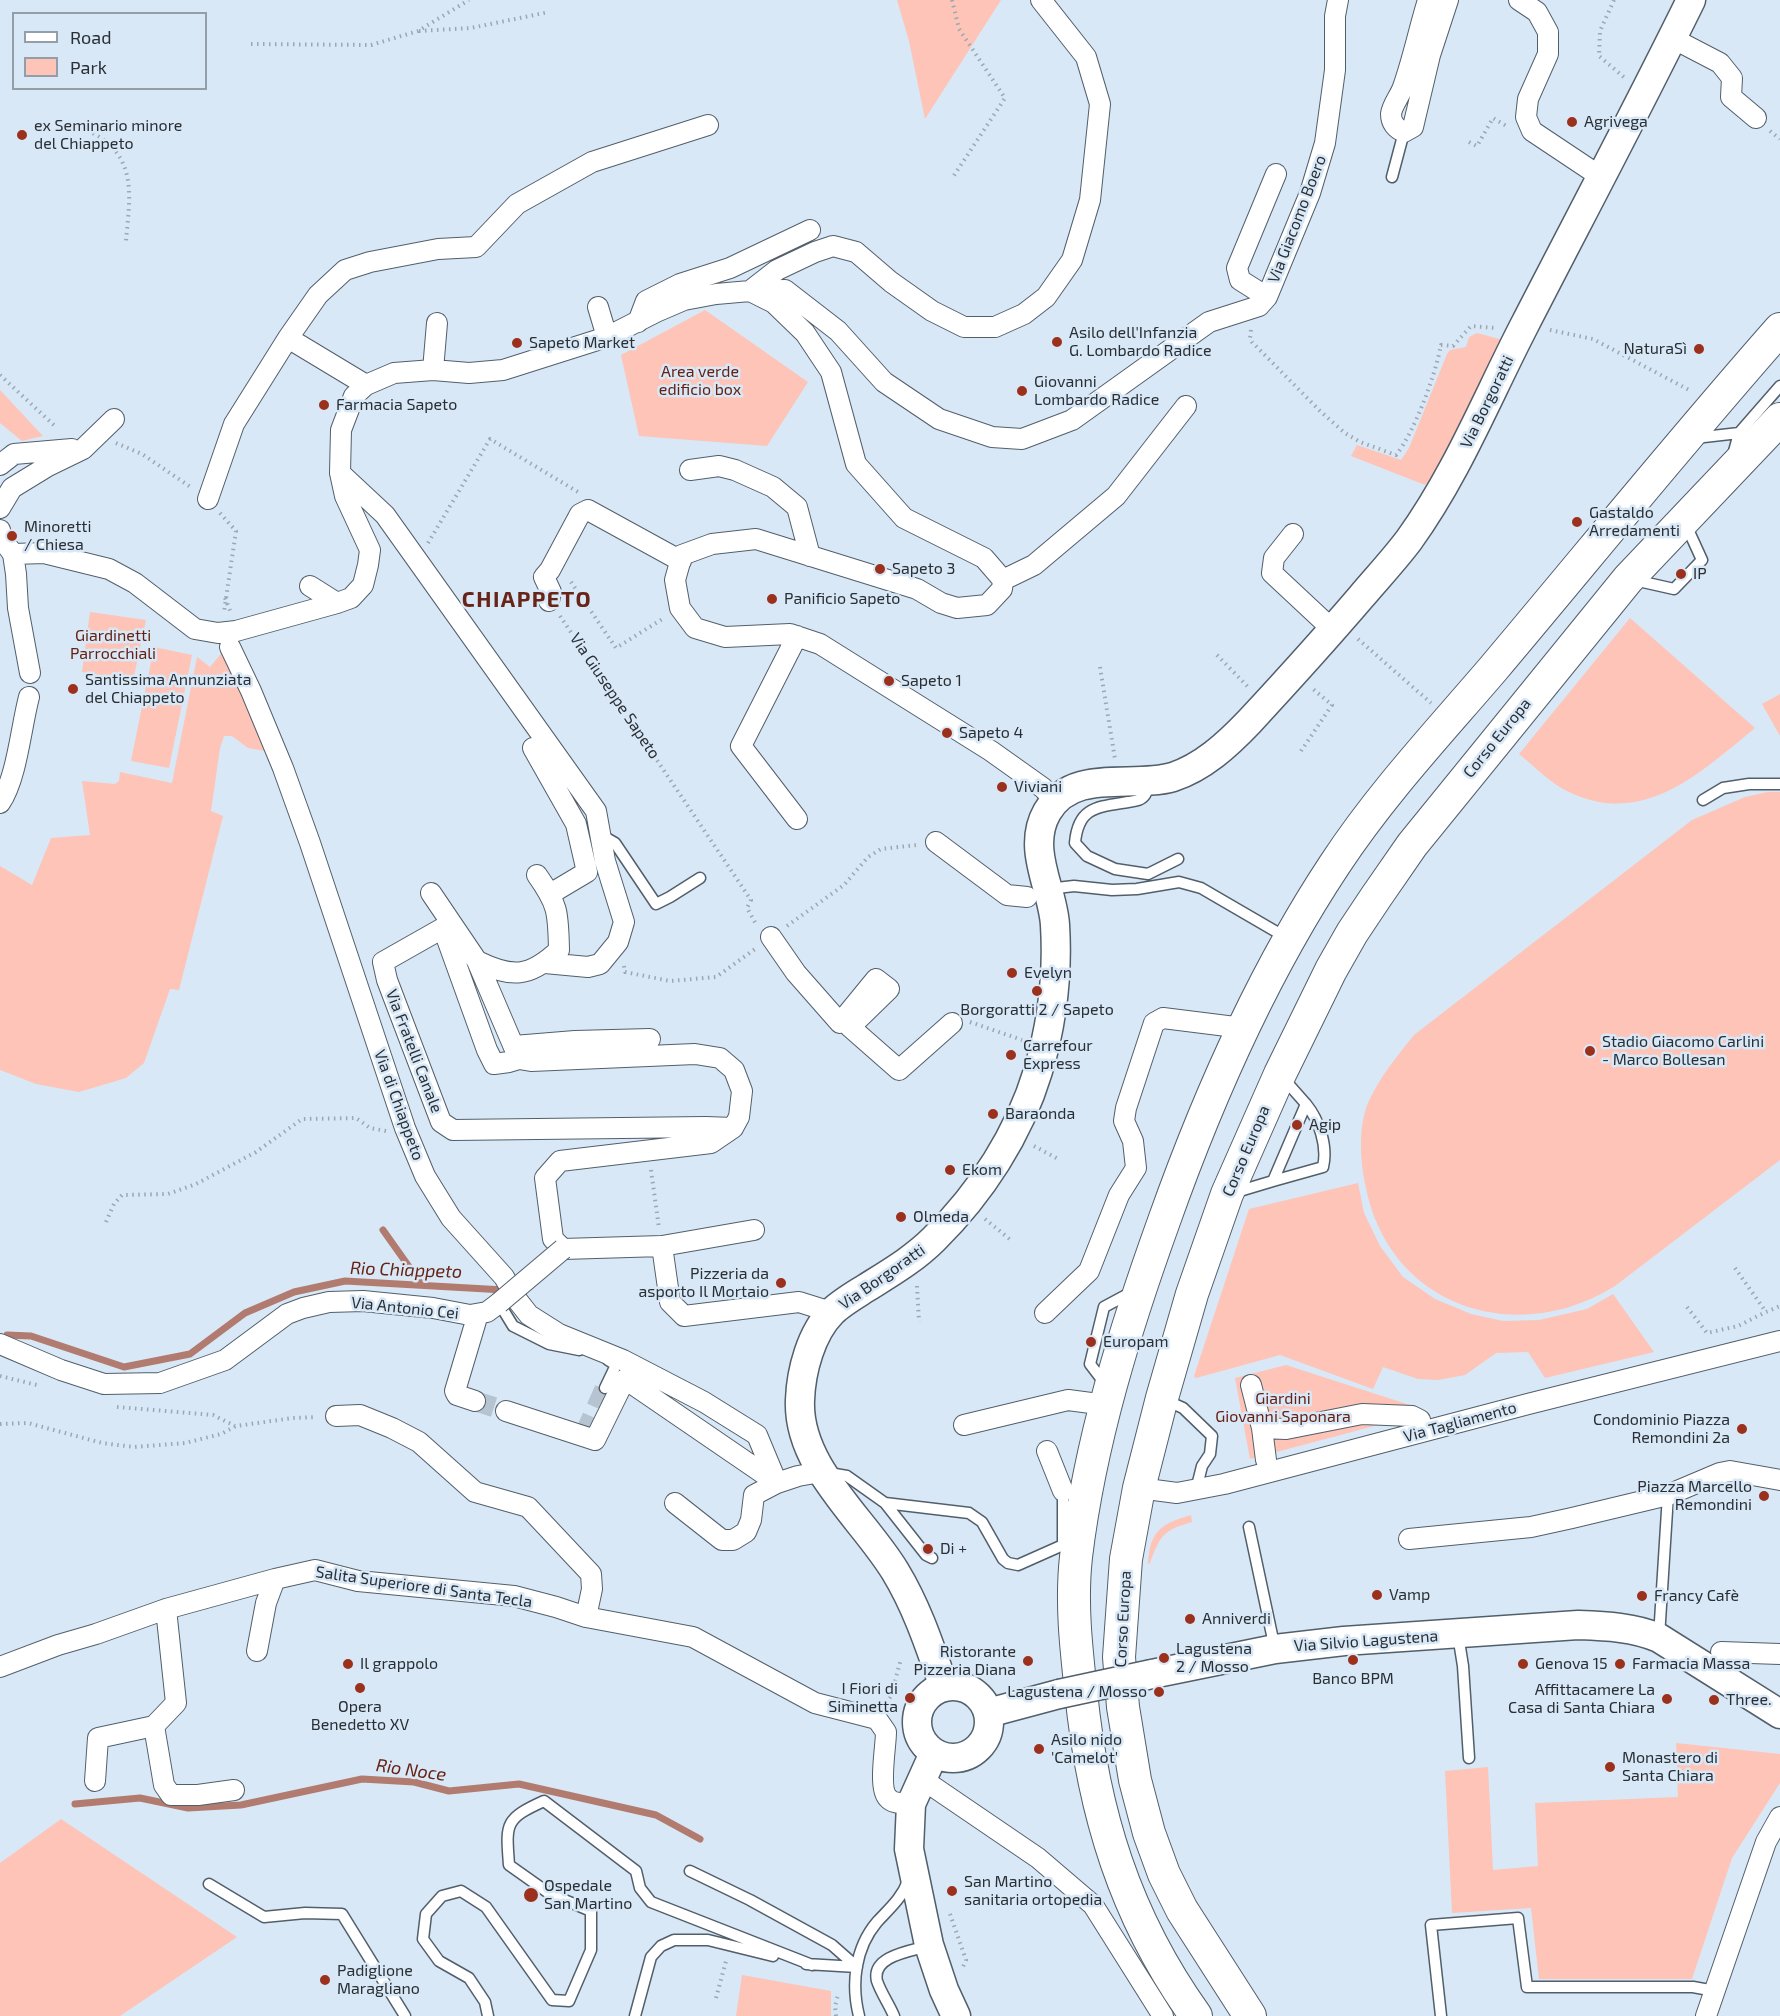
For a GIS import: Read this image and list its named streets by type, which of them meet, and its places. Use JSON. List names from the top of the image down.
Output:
{
  "streets": {
    "main road": ["Corso Europa"],
    "street": [
      "Via Giacomo Boero",
      "Via Borgoratti",
      "Via Fratelli Canale",
      "Via di Chiappeto",
      "Via Antonio Cei",
      "Via Tagliamento",
      "Salita Superiore di Santa Tecla",
      "Via Silvio Lagustena"
    ],
    "path": ["Via Giuseppe Sapeto"]
  },
  "crossings": [
    ["Via Borgoratti", "Via Silvio Lagustena"],
    ["Corso Europa", "Via Tagliamento"],
    ["Via di Chiappeto", "Via Antonio Cei"]
  ],
  "districts": ["CHIAPPETO"],
  "water": ["Rio Chiappeto", "Rio Noce"],
  "parks": ["Area verde edificio box", "Giardinetti Parrocchiali", "Giardini Giovanni Saponara"],
  "places": [
    "Agrivega",
    "ex Seminario minore del Chiappeto",
    "Asilo dell'Infanzia G. Lombardo Radice",
    "Sapeto Market",
    "NaturaSì",
    "Giovanni Lombardo Radice",
    "Farmacia Sapeto",
    "Gastaldo Arredamenti",
    "Minoretti / Chiesa",
    "Sapeto 3",
    "IP",
    "Panificio Sapeto",
    "Sapeto 1",
    "Santissima Annunziata del Chiappeto",
    "Sapeto 4",
    "Viviani",
    "Evelyn",
    "Borgoratti 2 / Sapeto",
    "Stadio Giacomo Carlini - Marco Bollesan",
    "Carrefour Express",
    "Baraonda",
    "Agip",
    "Ekom",
    "Olmeda",
    "Pizzeria da asporto Il Mortaio",
    "Europam",
    "Condominio Piazza Remondini 2a",
    "Piazza Marcello Remondini",
    "Di +",
    "Vamp",
    "Francy Cafè",
    "Anniverdi",
    "Lagustena 2 / Mosso",
    "Banco BPM",
    "Ristorante Pizzeria Diana",
    "Il grappolo",
    "Genova 15",
    "Farmacia Massa",
    "Opera Benedetto XV",
    "Lagustena / Mosso",
    "I Fiori di Siminetta",
    "Affittacamere La Casa di Santa Chiara",
    "Three.",
    "Asilo nido 'Camelot'",
    "Monastero di Santa Chiara",
    "San Martino sanitaria ortopedia",
    "Ospedale San Martino",
    "Padiglione Maragliano"
  ],
  "legend": ["Road", "Park"]
}
